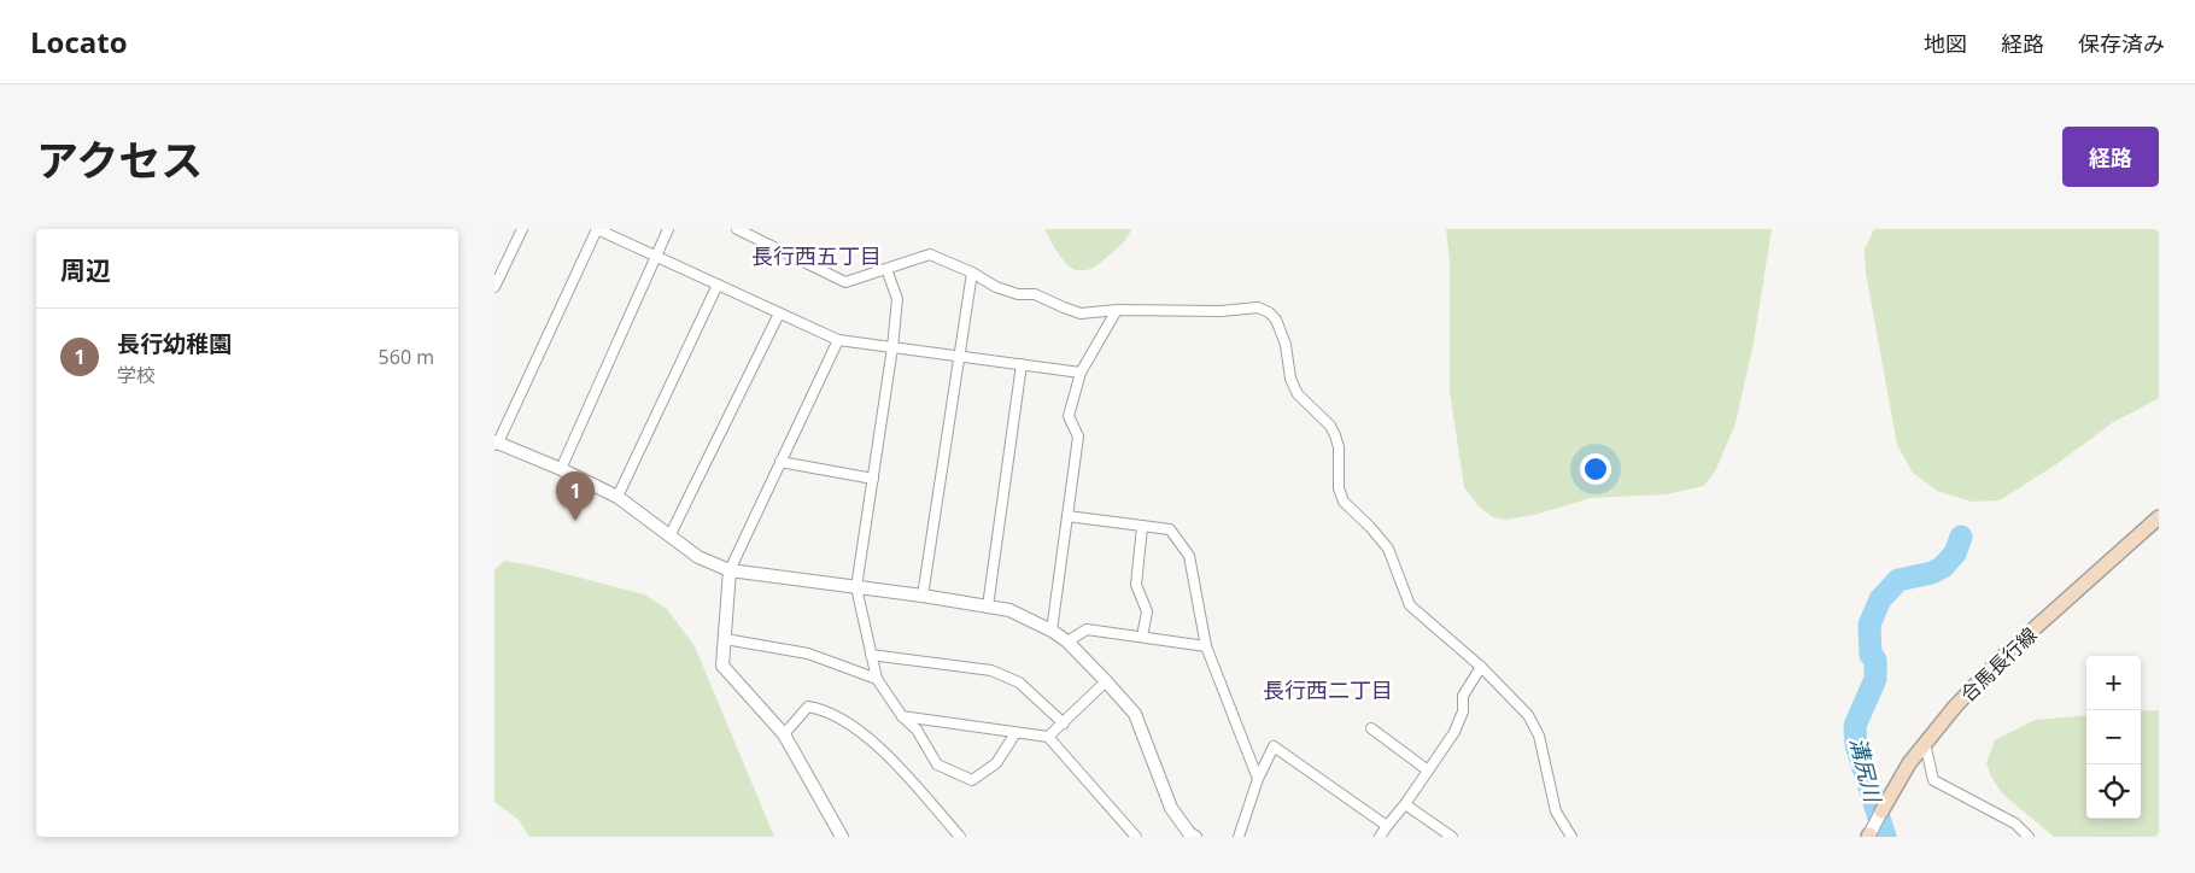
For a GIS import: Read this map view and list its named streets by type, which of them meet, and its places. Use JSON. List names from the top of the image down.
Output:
{
  "streets": {
    "main road": ["合馬長行線"]
  },
  "districts": ["長行西五丁目", "長行西二丁目"],
  "water": ["溝尻川"],
  "page": {
    "header": "Locato",
    "nav": ["地図", "経路", "保存済み"],
    "title": "アクセス",
    "buttons": "経路",
    "heading": "周辺",
    "list": [
      {
        "mark": "1",
        "name": "長行幼稚園",
        "note": "学校",
        "value": "560 m"
      }
    ],
    "pins": "1",
    "map_buttons": ["+", "−"]
  }
}
